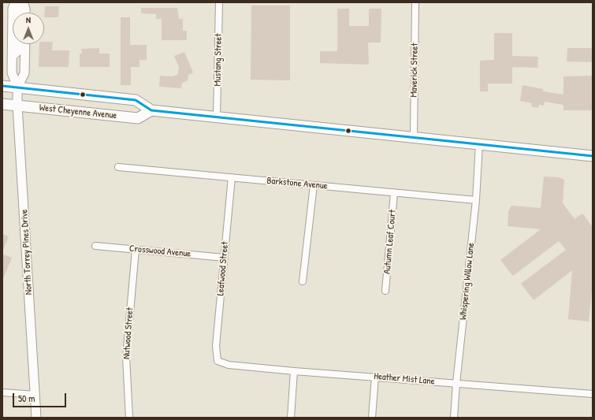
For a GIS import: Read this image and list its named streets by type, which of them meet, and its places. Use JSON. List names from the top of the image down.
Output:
{
  "streets": {
    "main road": ["West Cheyenne Avenue", "North Torrey Pines Drive"],
    "street": [
      "Mustang Street",
      "Maverick Street",
      "Barkstone Avenue",
      "Autumn Leaf Court",
      "Crosswood Avenue",
      "Leafwood Street",
      "Whispering Willow Lane",
      "Nutwood Street",
      "Heather Mist Lane"
    ]
  },
  "crossings": [
    ["Mustang Street", "West Cheyenne Avenue"],
    ["Maverick Street", "West Cheyenne Avenue"],
    ["West Cheyenne Avenue", "North Torrey Pines Drive"],
    ["West Cheyenne Avenue", "Whispering Willow Lane"],
    ["Barkstone Avenue", "Autumn Leaf Court"],
    ["Barkstone Avenue", "Leafwood Street"],
    ["Barkstone Avenue", "Whispering Willow Lane"],
    ["Crosswood Avenue", "Leafwood Street"],
    ["Crosswood Avenue", "Nutwood Street"],
    ["Leafwood Street", "Heather Mist Lane"],
    ["Whispering Willow Lane", "Heather Mist Lane"]
  ],
  "scale_bar": "50 m",
  "north": "top"
}
